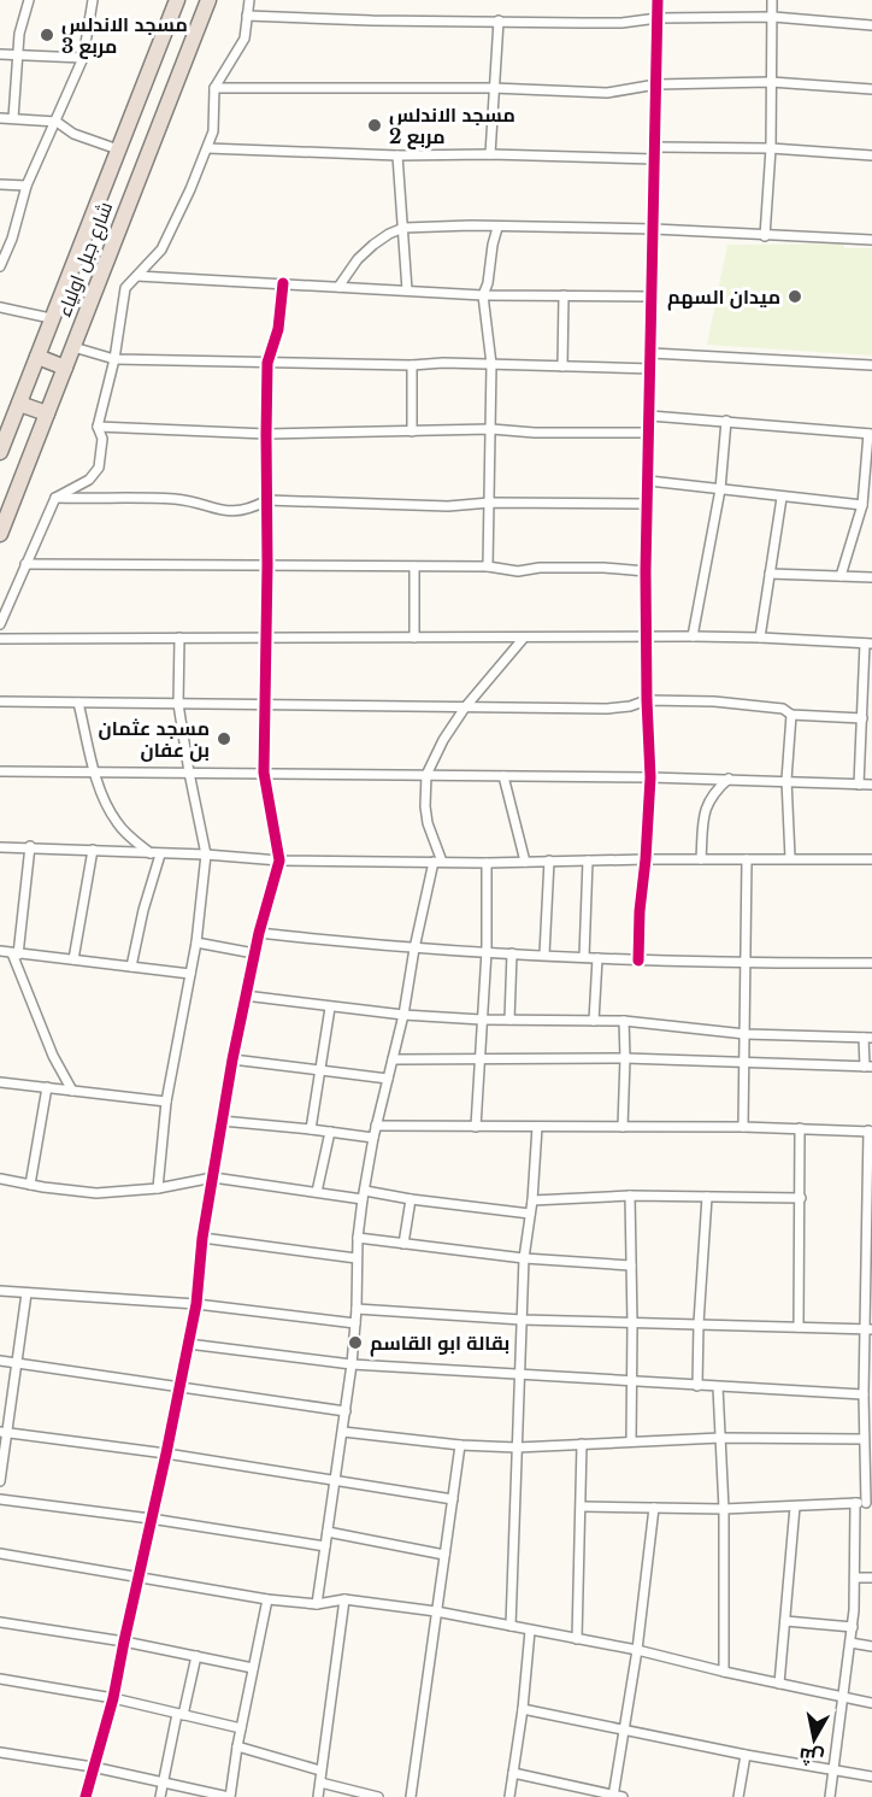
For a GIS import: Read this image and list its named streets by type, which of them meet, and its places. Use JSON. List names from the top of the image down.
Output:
{
  "streets": {
    "highway": ["شارع جبل اولياء"]
  },
  "places": [
    "مسجد الاندلس مربع 3",
    "مسجد الاندلس مربع 2",
    "ميدان السهم",
    "مسجد عثمان بن عفان",
    "بقالة ابو القاسم"
  ],
  "north": "bottom"
}
